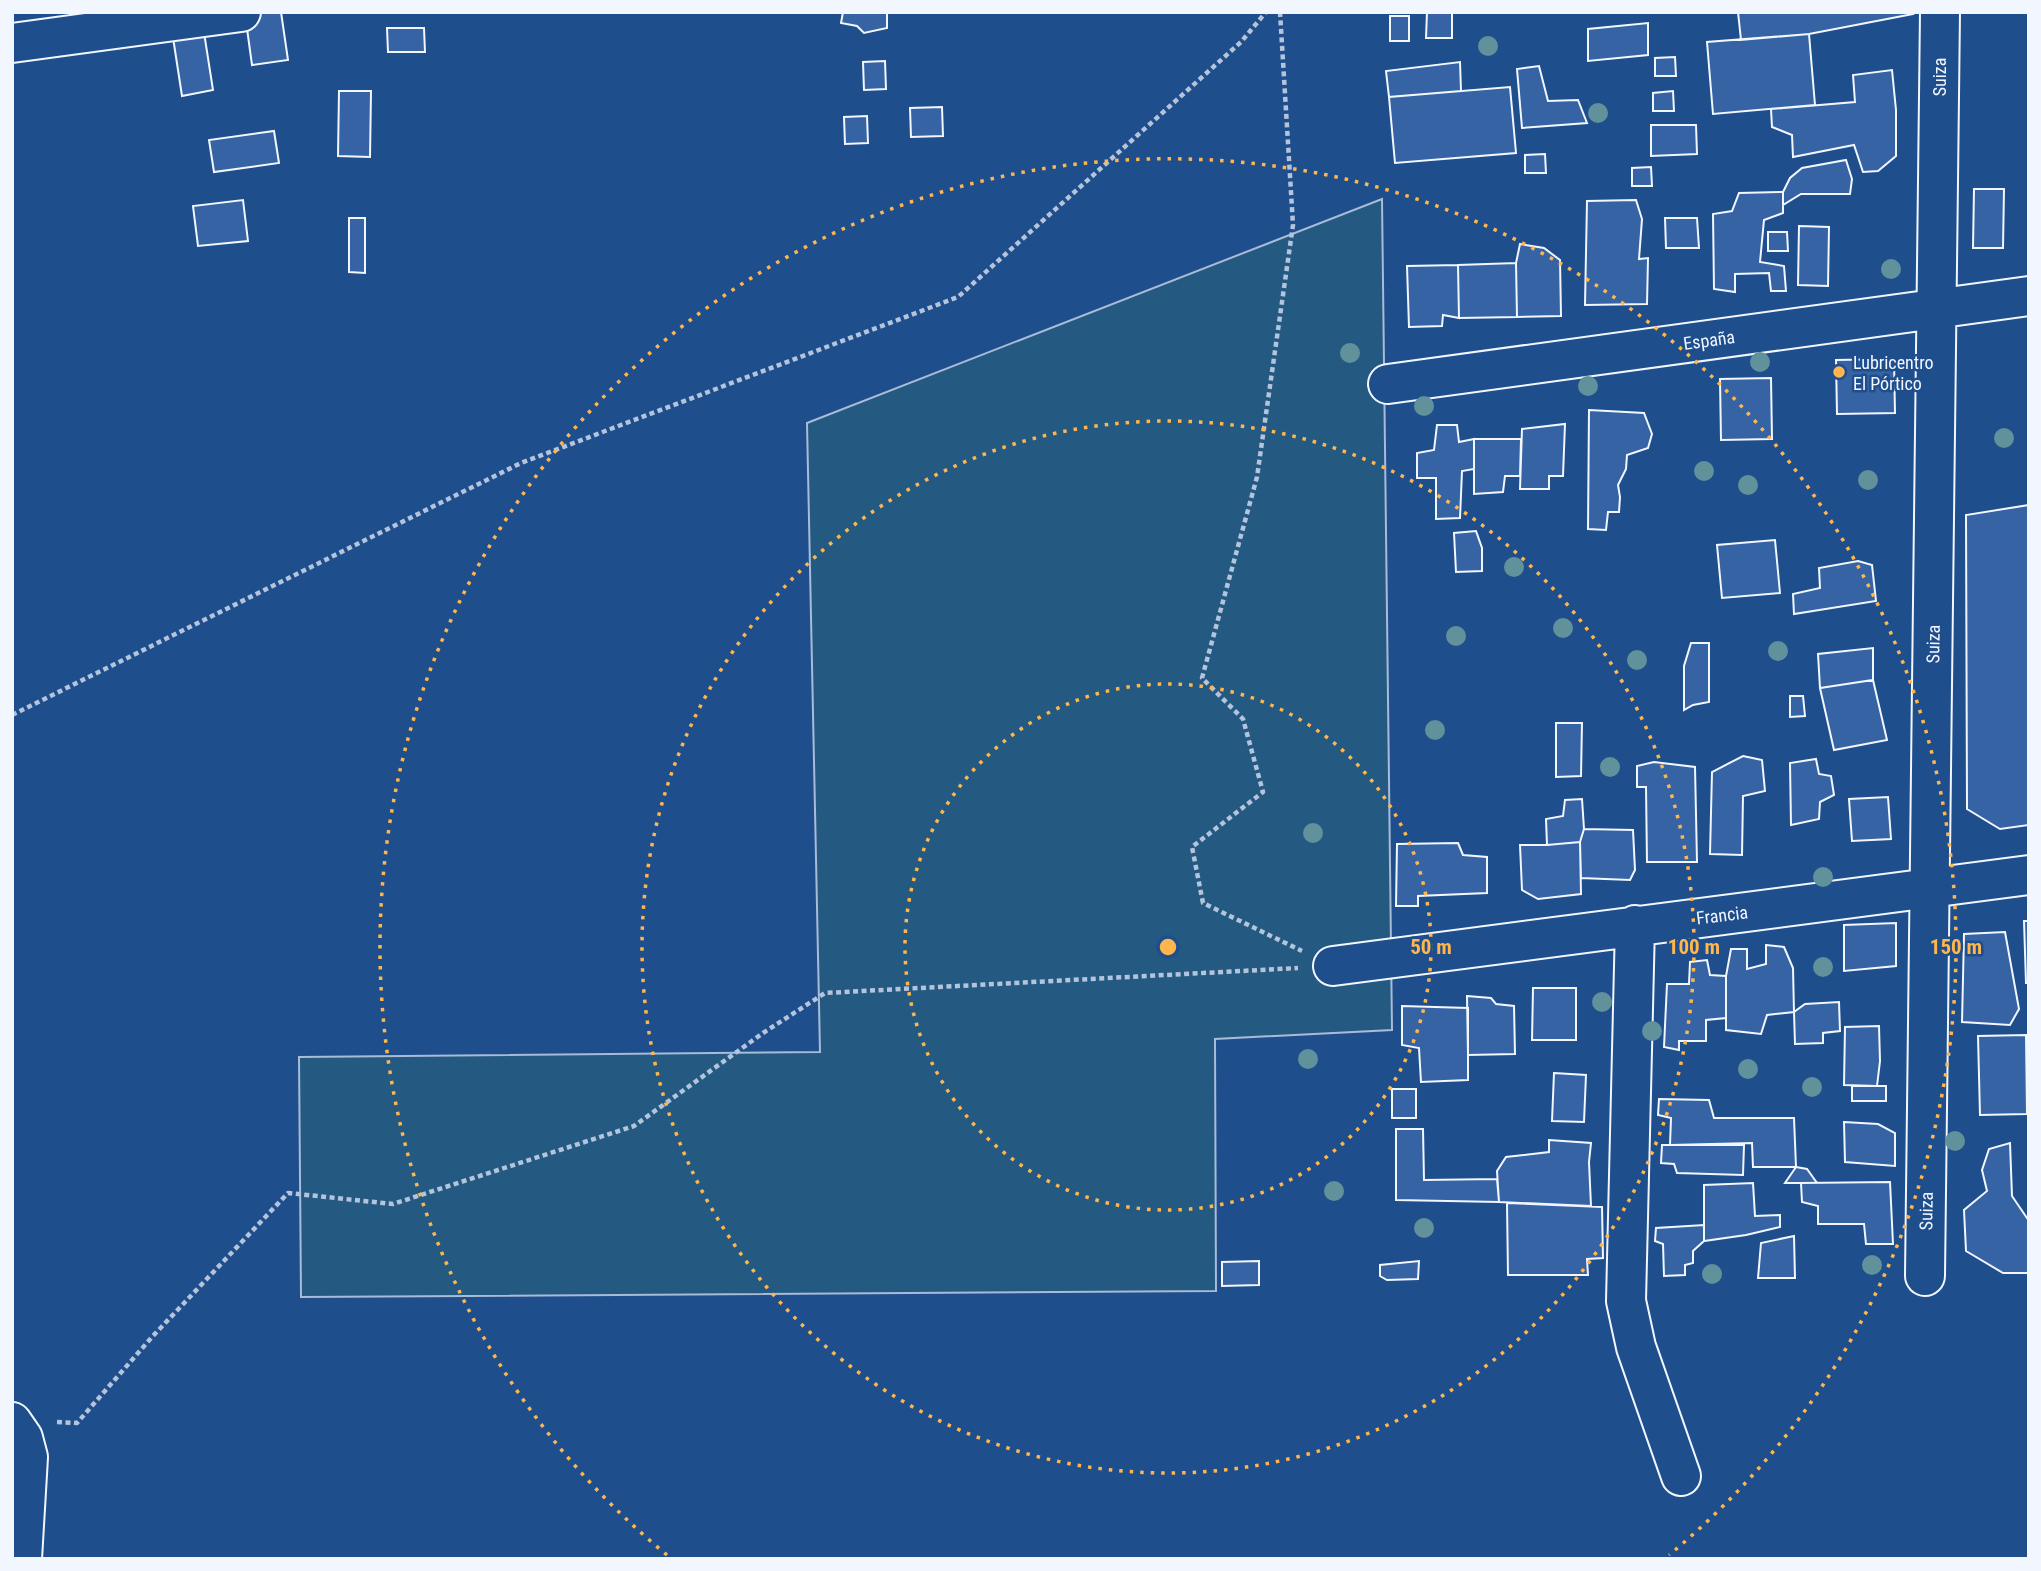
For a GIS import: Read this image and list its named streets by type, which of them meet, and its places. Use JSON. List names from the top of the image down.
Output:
{
  "streets": {
    "street": ["Suiza", "España", "Francia"]
  },
  "crossings": [
    ["Suiza", "España"],
    ["Suiza", "Francia"]
  ],
  "places": ["Lubricentro El Pórtico"],
  "rings": ["50 m", "100 m", "150 m"]
}
